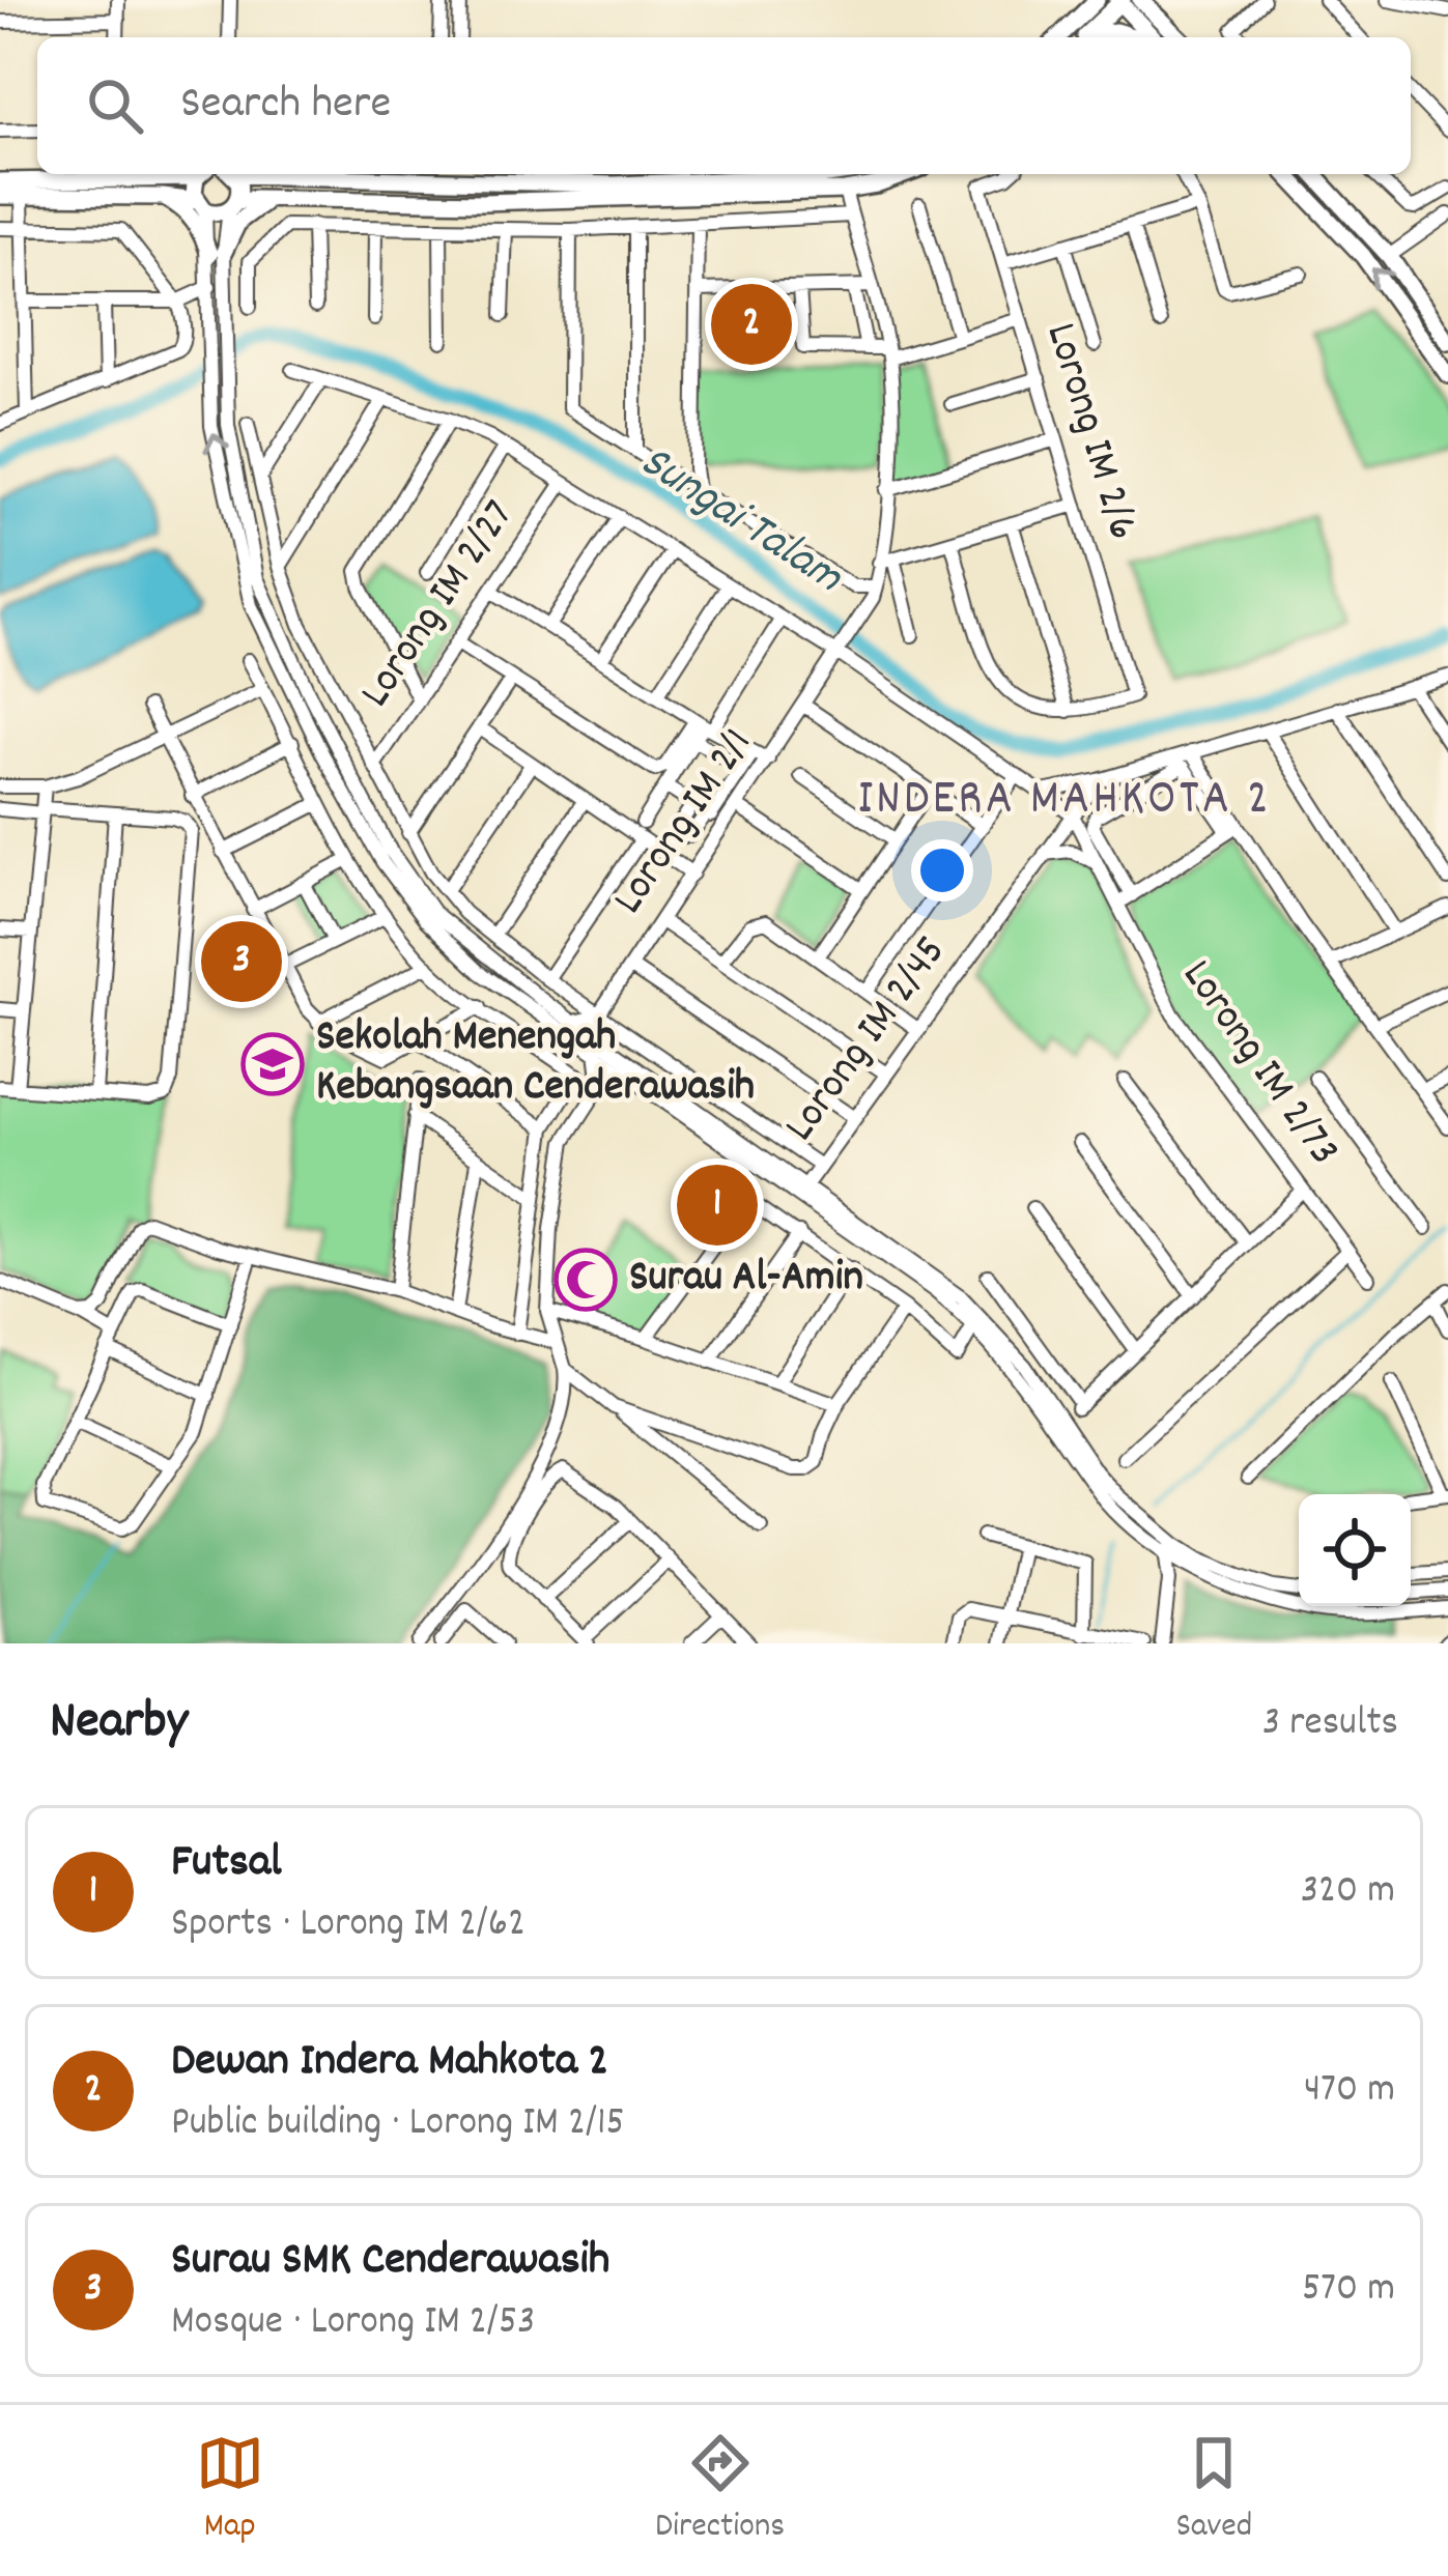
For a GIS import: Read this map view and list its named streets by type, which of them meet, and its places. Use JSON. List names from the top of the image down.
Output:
{
  "streets": {
    "street": [
      "Lorong IM 2/6",
      "Lorong IM 2/27",
      "Lorong IM 2/1",
      "Lorong IM 2/45",
      "Lorong IM 2/73"
    ]
  },
  "crossings": [
    ["Lorong IM 2/45", "Lorong IM 2/73"]
  ],
  "districts": ["INDERA MAHKOTA 2"],
  "water": ["Sungai Talam"],
  "places": {
    "school or university": ["Sekolah Menengah Kebangsaan Cenderawasih"],
    "mosque": ["Surau Al-Amin"]
  },
  "page": {
    "search": "Search here",
    "pins": ["2", "3", "1"],
    "heading": ["Nearby", "3 results"],
    "list": [
      {
        "mark": "1",
        "name": "Futsal",
        "note": "Sports · Lorong IM 2/62",
        "value": "320 m"
      },
      {
        "mark": "2",
        "name": "Dewan Indera Mahkota 2",
        "note": "Public building · Lorong IM 2/15",
        "value": "470 m"
      },
      {
        "mark": "3",
        "name": "Surau SMK Cenderawasih",
        "note": "Mosque · Lorong IM 2/53",
        "value": "570 m"
      }
    ],
    "nav": ["Map", "Directions", "Saved"]
  }
}
